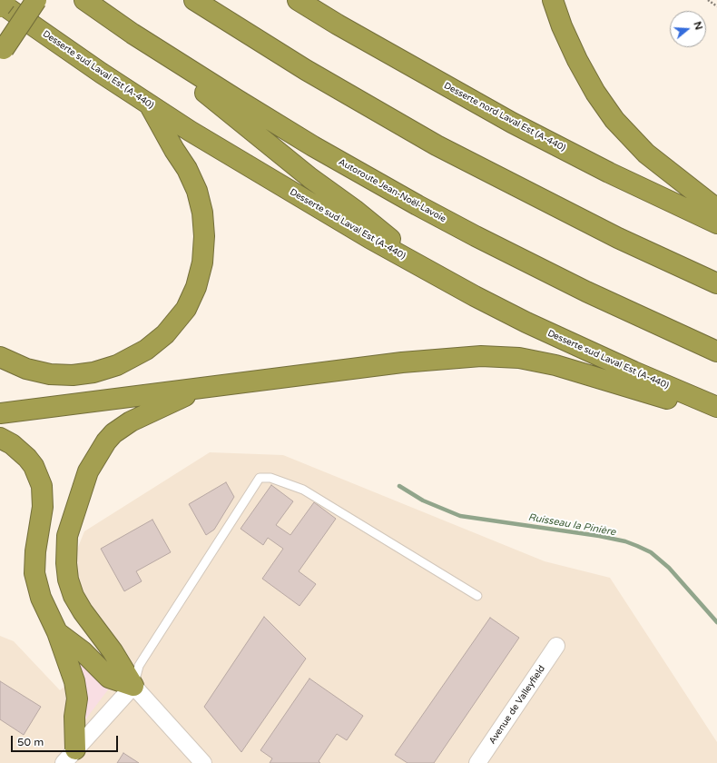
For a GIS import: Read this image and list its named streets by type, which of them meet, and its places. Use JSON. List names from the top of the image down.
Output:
{
  "streets": {
    "highway": ["Desserte sud Laval Est (A-440)", "Desserte nord Laval Est (A-440)", "Autoroute Jean-Noël-Lavoie"],
    "street": ["Avenue de Valleyfield"]
  },
  "water": ["Ruisseau la Pinière"],
  "scale_bar": "50 m",
  "north": "right"
}
